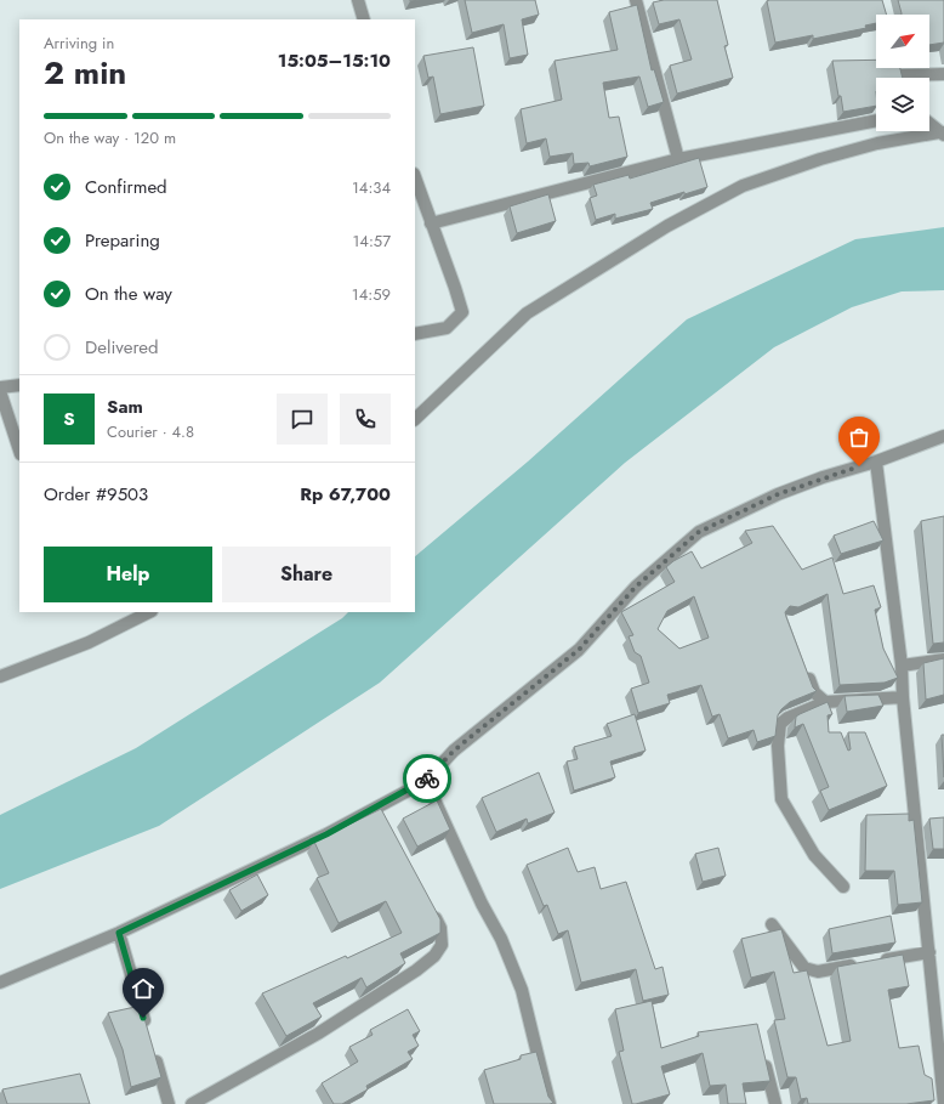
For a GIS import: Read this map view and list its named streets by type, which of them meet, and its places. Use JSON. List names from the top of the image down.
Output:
{
  "north": "top right",
  "page": {
    "heading": ["2 min", "Arriving in", "15:05–15:10"],
    "panel": [
      "Sam",
      "Courier · 4.8",
      "Order #9503",
      "Rp 67,700"
    ],
    "bar": "On the way · 120 m",
    "list": [
      ["Confirmed", "14:34"],
      ["Preparing", "14:57"],
      ["On the way", "14:59"],
      "Delivered"
    ],
    "round": "S",
    "buttons": ["Help", "Share"]
  }
}
